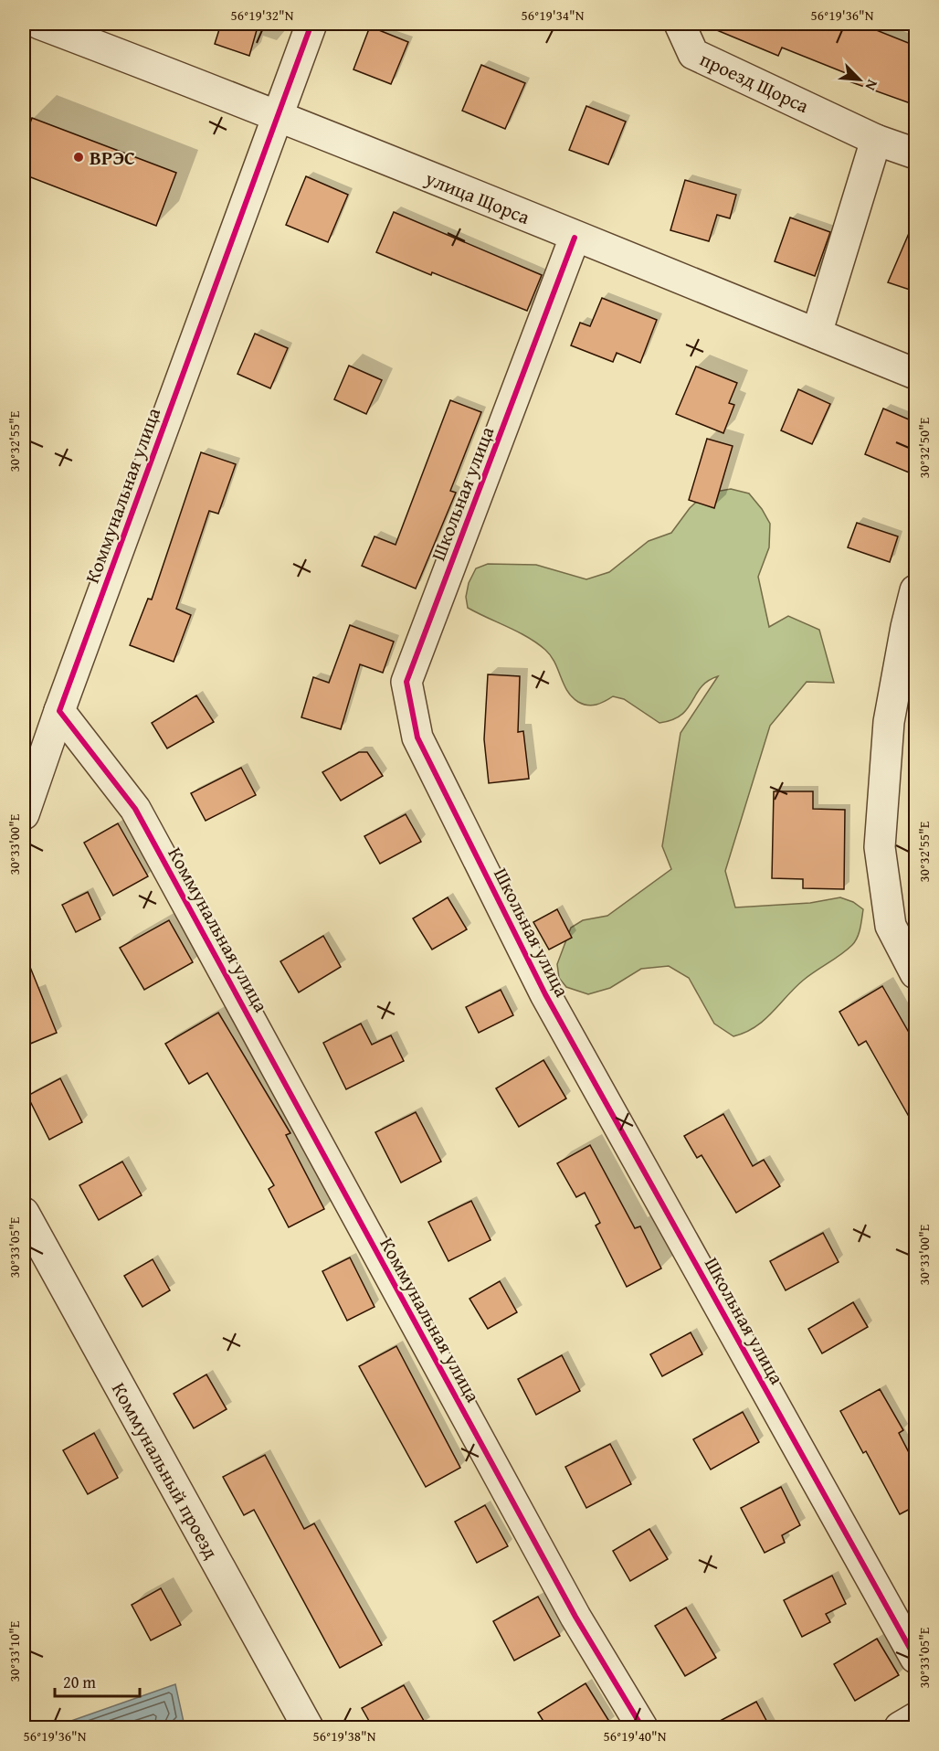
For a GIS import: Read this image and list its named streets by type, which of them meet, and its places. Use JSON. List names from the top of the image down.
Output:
{
  "streets": {
    "street": [
      "проезд Щорса",
      "улица Щорса",
      "Школьная улица",
      "Коммунальная улица",
      "Коммунальный проезд"
    ]
  },
  "crossings": [
    ["улица Щорса", "Школьная улица"],
    ["улица Щорса", "Коммунальная улица"]
  ],
  "places": ["ВРЭС"],
  "scale_bar": "20 m",
  "north": "bottom right",
  "coordinates": [
    "56°19'32\"N",
    "56°19'34\"N",
    "56°19'36\"N",
    "30°32'55\"E",
    "30°32'50\"E",
    "30°33'00\"E",
    "30°33'05\"E",
    "30°33'10\"E",
    "56°19'38\"N",
    "56°19'40\"N"
  ]
}
